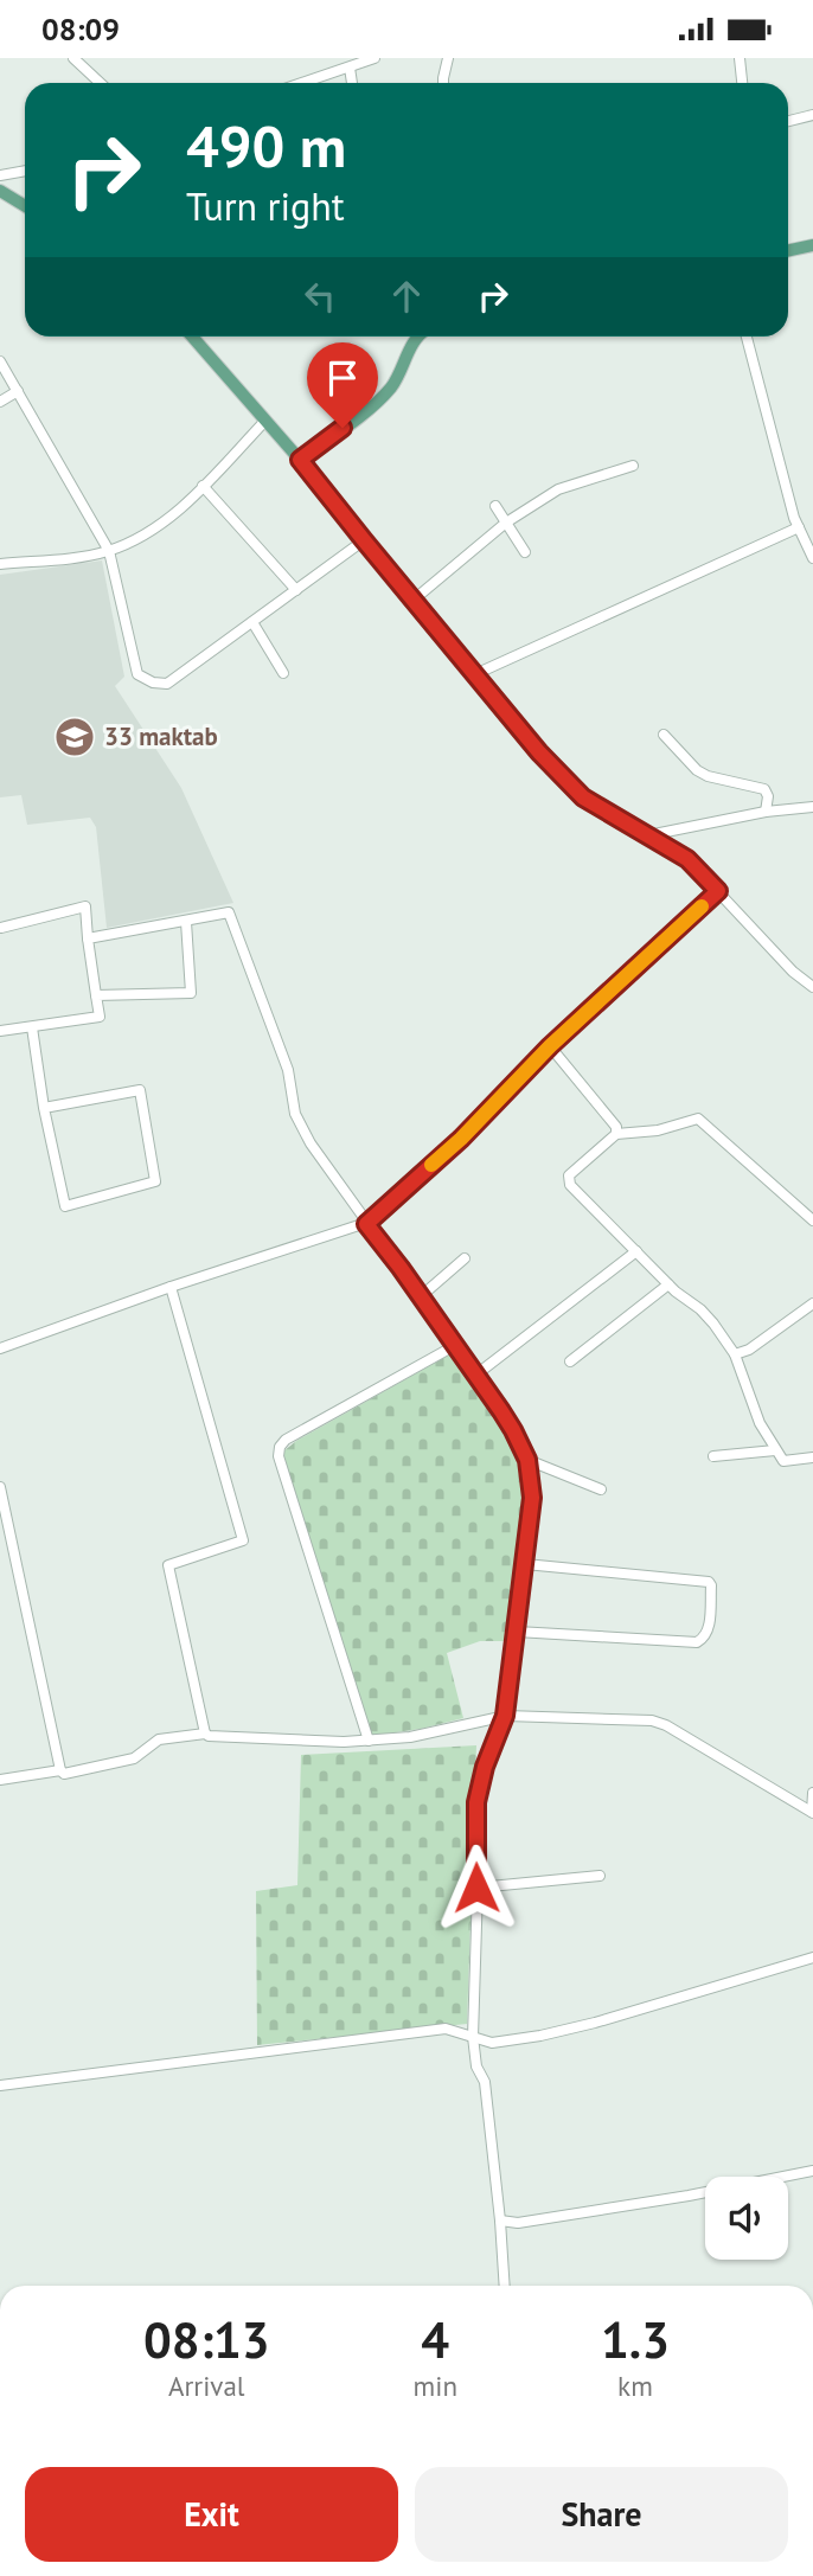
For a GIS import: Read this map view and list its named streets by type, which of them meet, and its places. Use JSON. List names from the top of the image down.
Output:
{
  "places": {
    "school or university": ["33 maktab"]
  },
  "page": {
    "status": "08:09",
    "turn": ["490 m", "Turn right"],
    "eta": [
      "08:13",
      "Arrival",
      "4",
      "min",
      "1.3",
      "km"
    ],
    "buttons": ["Exit", "Share"]
  }
}
